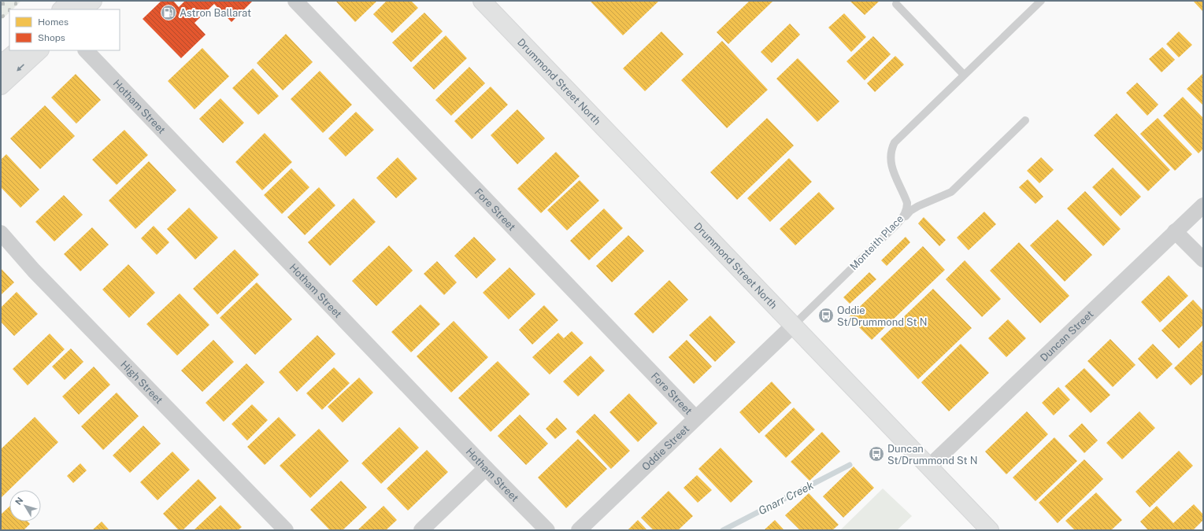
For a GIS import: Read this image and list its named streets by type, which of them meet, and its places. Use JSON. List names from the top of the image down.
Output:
{
  "streets": {
    "main road": ["Drummond Street North"],
    "street": [
      "Hotham Street",
      "Fore Street",
      "Duncan Street",
      "High Street",
      "Oddie Street"
    ],
    "lane": ["Monteith Place"]
  },
  "crossings": [
    ["Drummond Street North", "Monteith Place"],
    ["Drummond Street North", "Duncan Street"],
    ["Drummond Street North", "Oddie Street"],
    ["Fore Street", "Oddie Street"],
    ["Monteith Place", "Oddie Street"]
  ],
  "water": ["Gnarr Creek"],
  "places": {
    "fuel station": ["Astron Ballarat"],
    "bus stop": ["Oddie St/Drummond St N", "Duncan St/Drummond St N"]
  },
  "legend": ["Homes", "Shops"],
  "north": "top left"
}
